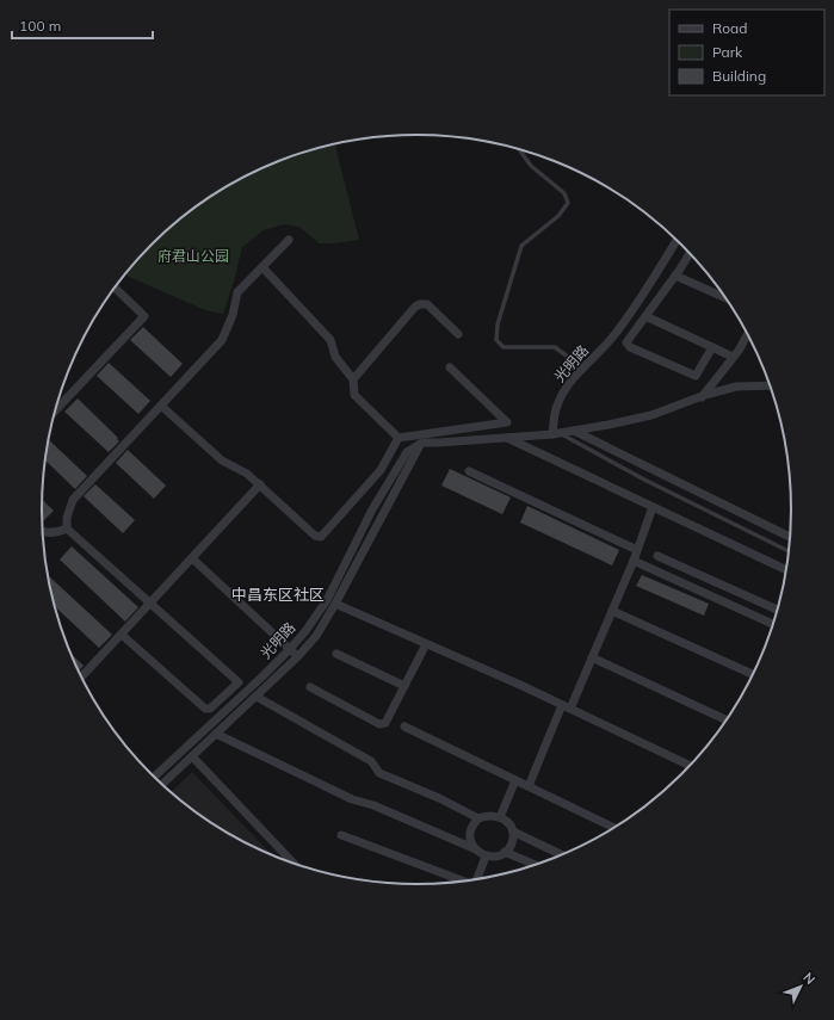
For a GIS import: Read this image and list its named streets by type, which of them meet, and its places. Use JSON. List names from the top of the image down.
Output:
{
  "streets": {
    "street": ["光明路"]
  },
  "districts": ["中昌东区社区"],
  "parks": ["府君山公园"],
  "legend": ["Road", "Park", "Building"],
  "scale_bar": "100 m",
  "north": "top right"
}
